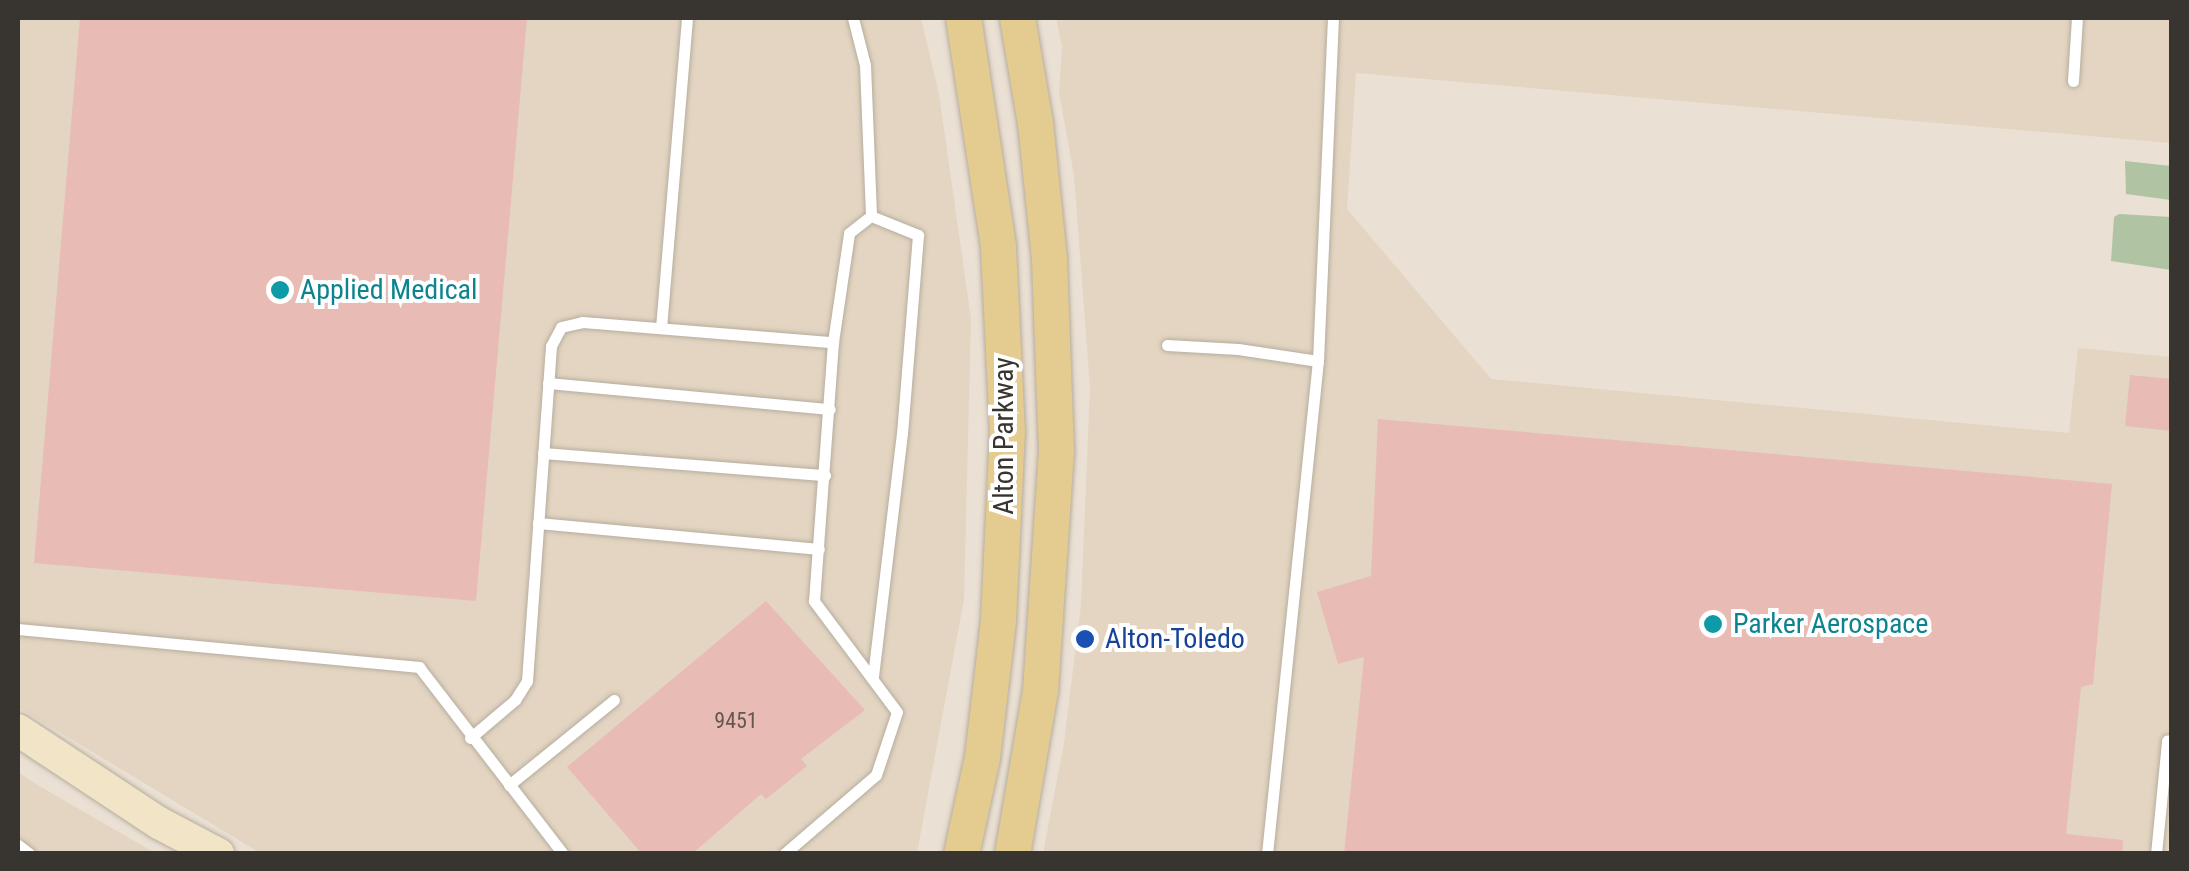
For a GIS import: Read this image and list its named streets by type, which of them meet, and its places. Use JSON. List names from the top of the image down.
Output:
{
  "streets": {
    "main road": ["Alton Parkway"]
  },
  "places": ["Applied Medical", "Parker Aerospace", "Alton-Toledo"],
  "house_numbers": ["9451"]
}
